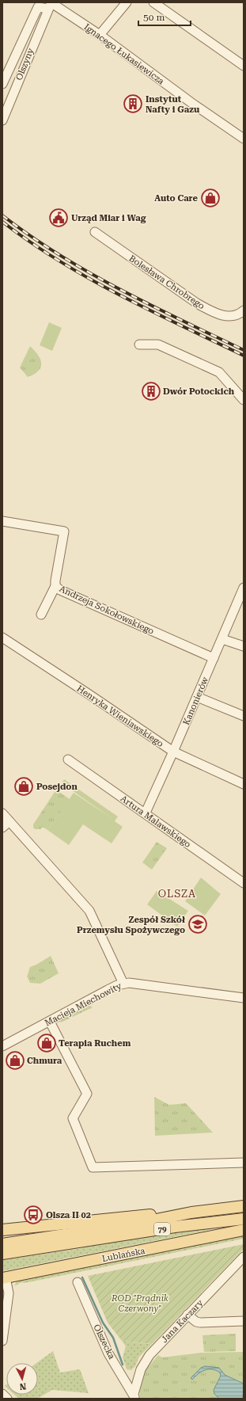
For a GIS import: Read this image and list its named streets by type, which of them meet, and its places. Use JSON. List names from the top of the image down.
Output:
{
  "streets": {
    "main road": ["79", "Lublańska"],
    "street": [
      "Ignacego Łukasiewicza",
      "Olszyny",
      "Bolesława Chrobrego",
      "Andrzeja Sokołowskiego",
      "Kanonierów",
      "Henryka Wieniawskiego",
      "Artura Malawskiego",
      "Macieja Miechowity",
      "Jana Kaczary",
      "Olszecka"
    ]
  },
  "crossings": [
    ["Ignacego Łukasiewicza", "Olszyny"],
    ["Andrzeja Sokołowskiego", "Kanonierów"],
    ["Kanonierów", "Henryka Wieniawskiego"],
    ["Kanonierów", "Artura Malawskiego"],
    ["79", "Lublańska"],
    ["Jana Kaczary", "Olszecka"]
  ],
  "districts": ["OLSZA"],
  "parks": ["ROD \"Prądnik Czerwony\""],
  "places": {
    "building": ["Instytut Nafty i Gazu", "Dwór Potockich"],
    "shop": [
      "Auto Care",
      "Posejdon",
      "Terapia Ruchem",
      "Chmura"
    ],
    "public building": ["Urząd Miar i Wag"],
    "school or university": ["Zespół Szkół Przemysłu Spożywczego"],
    "bus stop": ["Olsza II 02"]
  },
  "scale_bar": "50 m",
  "north": "bottom"
}
